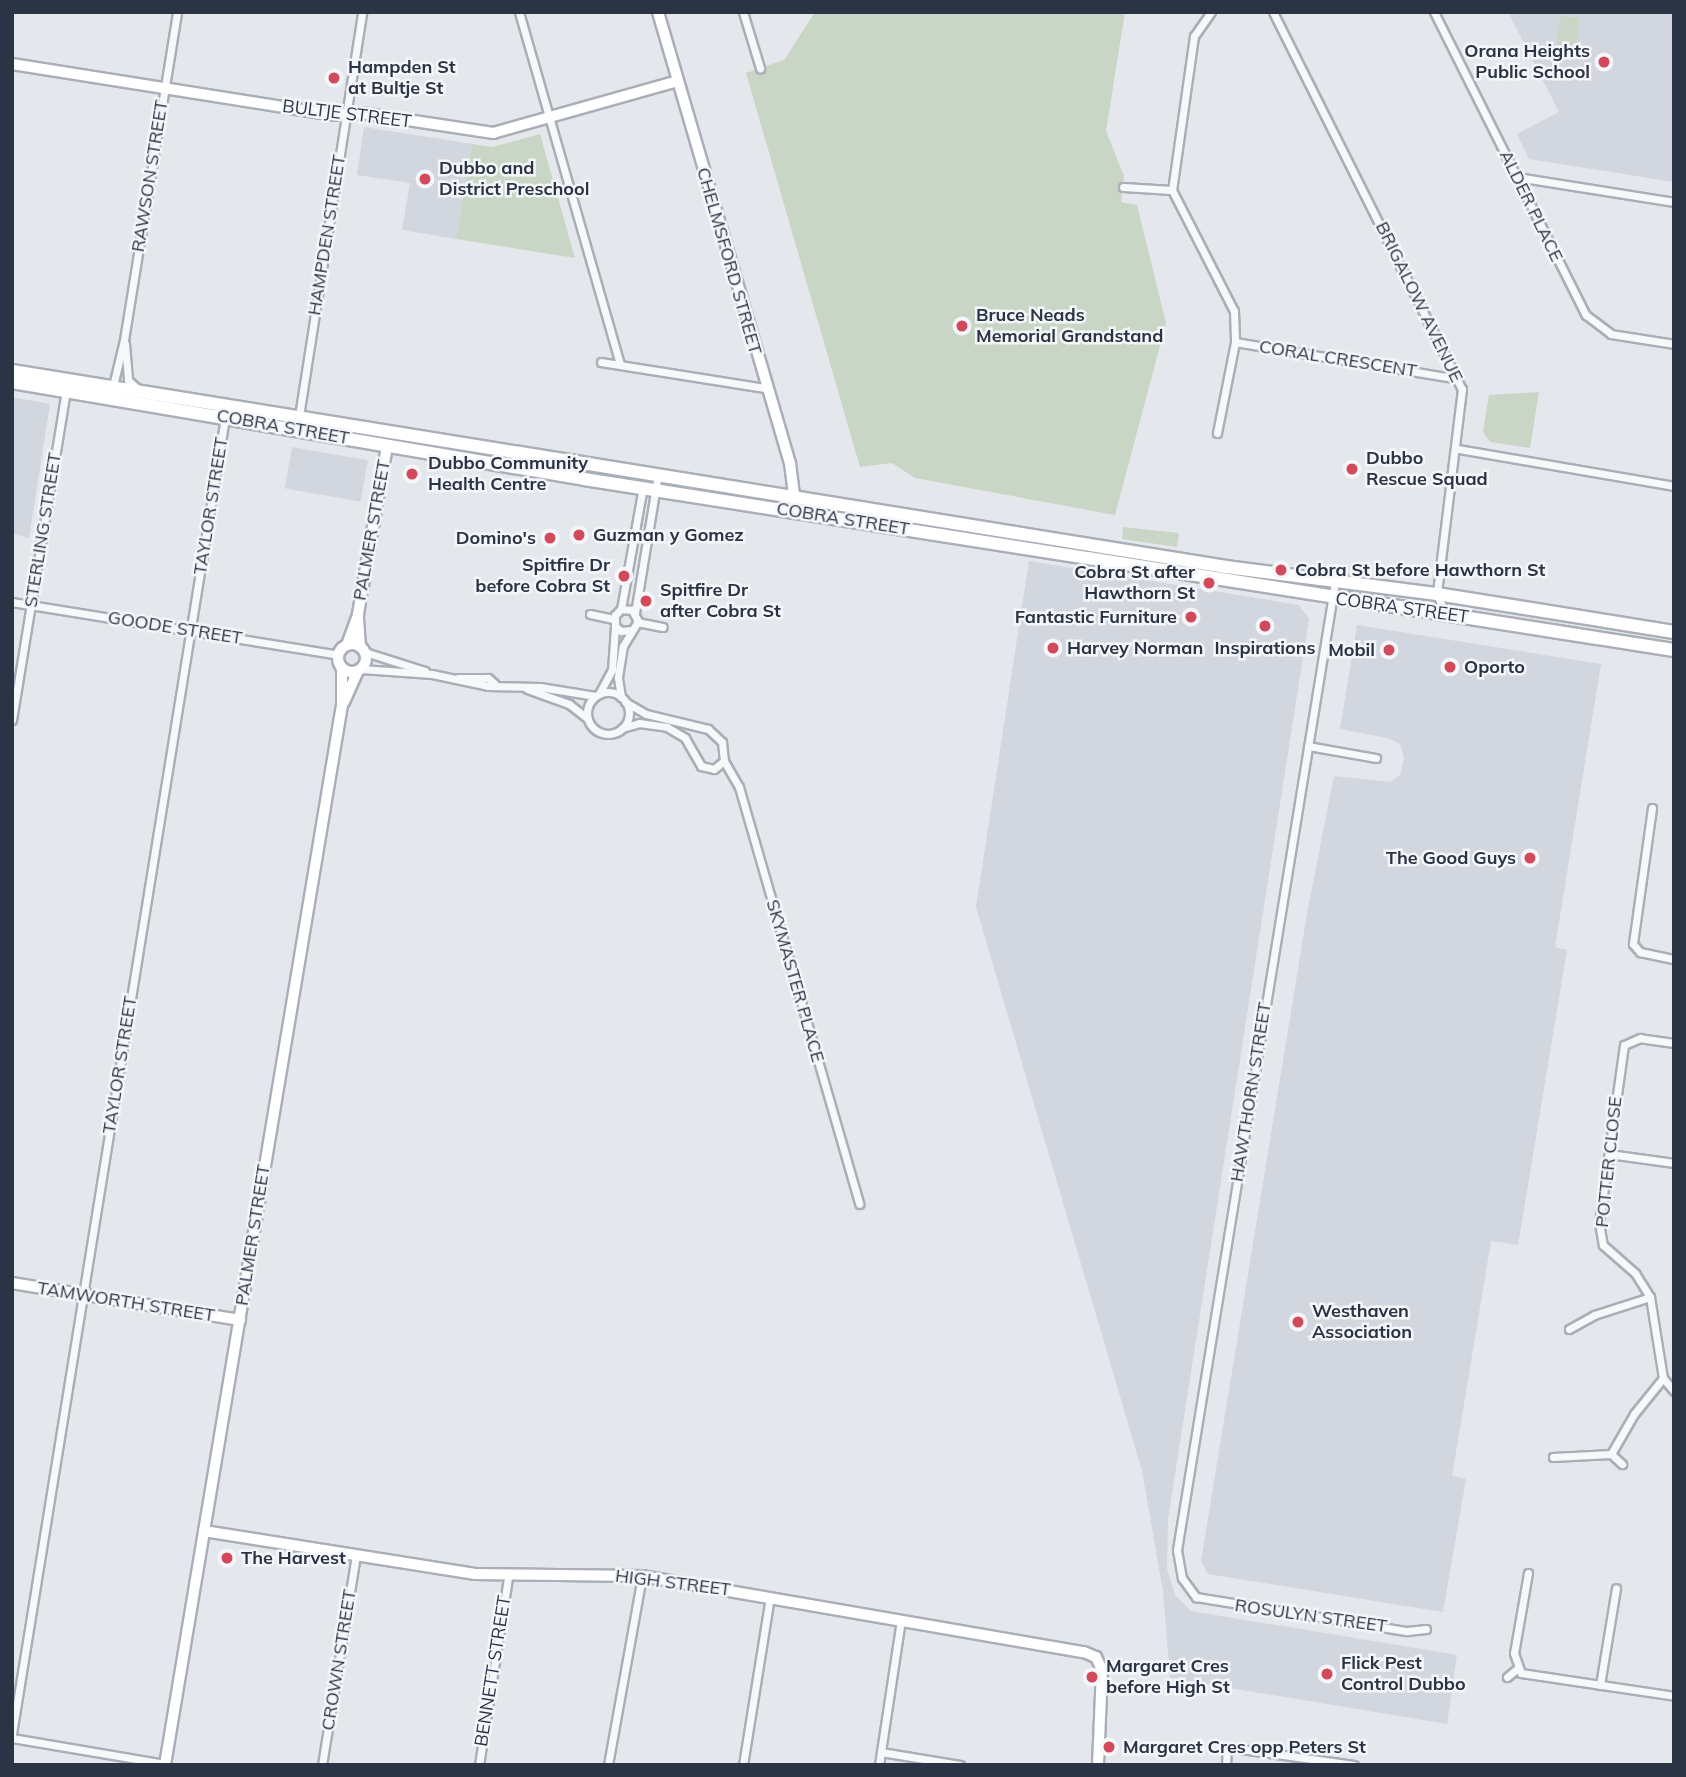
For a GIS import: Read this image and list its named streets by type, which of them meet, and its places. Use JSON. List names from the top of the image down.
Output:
{
  "streets": {
    "highway": ["COBRA STREET"],
    "street": [
      "BULTJE STREET",
      "RAWSON STREET",
      "ALDER PLACE",
      "HAMPDEN STREET",
      "CHELMSFORD STREET",
      "BRIGALOW AVENUE",
      "CORAL CRESCENT",
      "TAYLOR STREET",
      "STERLING STREET",
      "PALMER STREET",
      "GOODE STREET",
      "SKYMASTER PLACE",
      "HAWTHORN STREET",
      "POTTER CLOSE",
      "TAMWORTH STREET",
      "HIGH STREET",
      "ROSULYN STREET",
      "CROWN STREET",
      "BENNETT STREET"
    ]
  },
  "crossings": [
    ["BULTJE STREET", "RAWSON STREET"],
    ["BULTJE STREET", "HAMPDEN STREET"],
    ["BULTJE STREET", "CHELMSFORD STREET"],
    ["RAWSON STREET", "COBRA STREET"],
    ["HAMPDEN STREET", "COBRA STREET"],
    ["CHELMSFORD STREET", "COBRA STREET"],
    ["BRIGALOW AVENUE", "CORAL CRESCENT"],
    ["BRIGALOW AVENUE", "COBRA STREET"],
    ["COBRA STREET", "TAYLOR STREET"],
    ["COBRA STREET", "STERLING STREET"],
    ["COBRA STREET", "PALMER STREET"],
    ["COBRA STREET", "HAWTHORN STREET"],
    ["TAYLOR STREET", "GOODE STREET"],
    ["TAYLOR STREET", "TAMWORTH STREET"],
    ["STERLING STREET", "GOODE STREET"],
    ["PALMER STREET", "GOODE STREET"],
    ["PALMER STREET", "TAMWORTH STREET"],
    ["PALMER STREET", "HIGH STREET"],
    ["HAWTHORN STREET", "ROSULYN STREET"],
    ["HIGH STREET", "CROWN STREET"],
    ["HIGH STREET", "BENNETT STREET"]
  ],
  "places": [
    "Orana Heights Public School",
    "Hampden St at Bultje St",
    "Dubbo and District Preschool",
    "Bruce Neads Memorial Grandstand",
    "Dubbo Rescue Squad",
    "Dubbo Community Health Centre",
    "Guzman y Gomez",
    "Domino's",
    "Cobra St before Hawthorn St",
    "Spitfire Dr before Cobra St",
    "Cobra St after Hawthorn St",
    "Spitfire Dr after Cobra St",
    "Fantastic Furniture",
    "Inspirations",
    "Harvey Norman",
    "Mobil",
    "Oporto",
    "The Good Guys",
    "Westhaven Association",
    "The Harvest",
    "Flick Pest Control Dubbo",
    "Margaret Cres before High St",
    "Margaret Cres opp Peters St"
  ]
}
